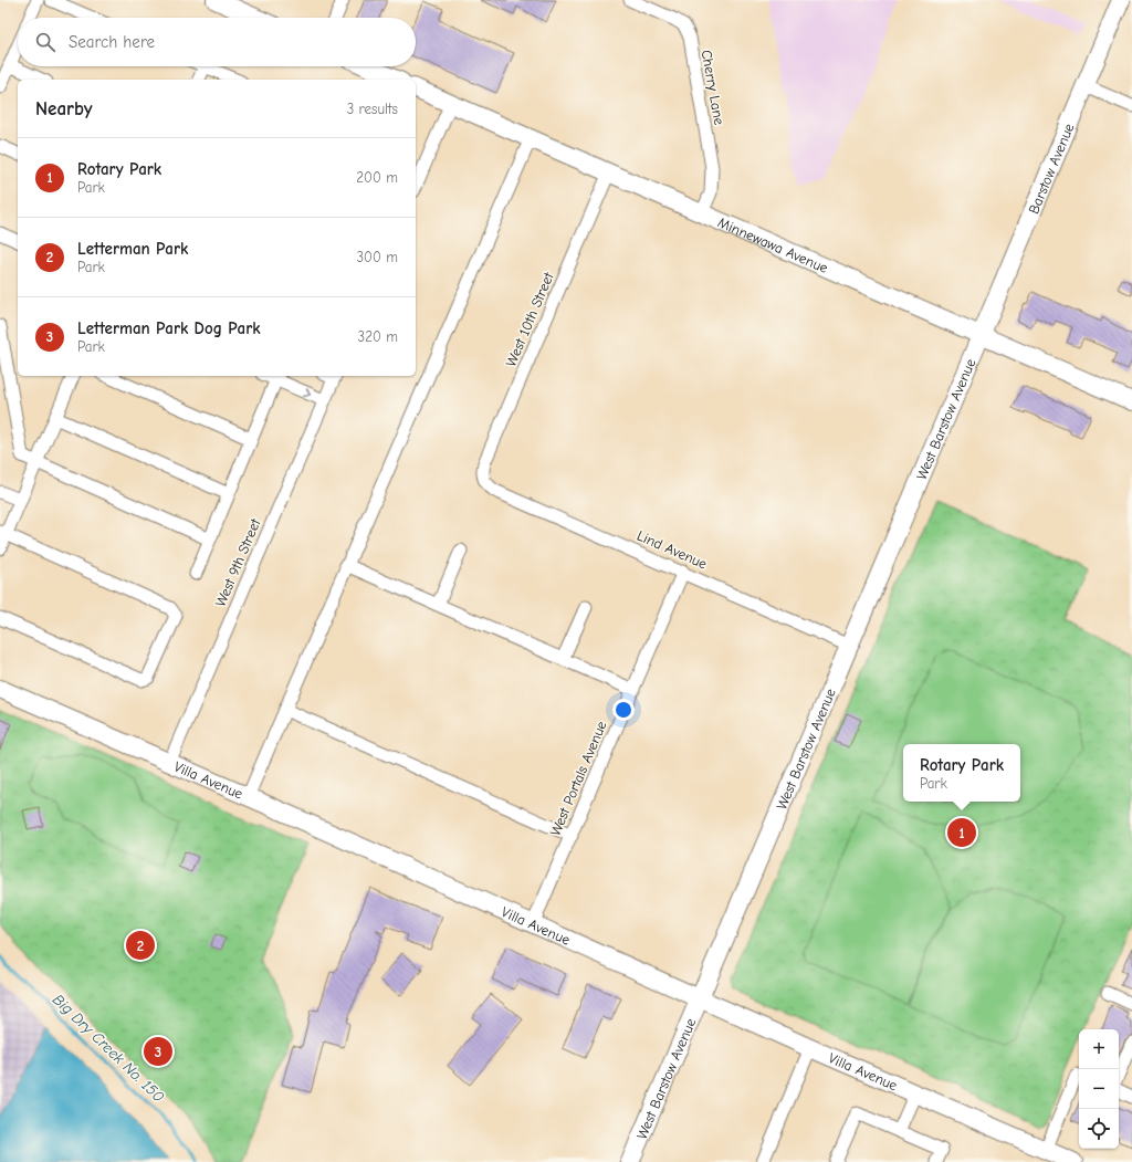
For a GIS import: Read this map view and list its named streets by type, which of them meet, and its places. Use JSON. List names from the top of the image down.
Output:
{
  "streets": {
    "main road": [
      "Barstow Avenue",
      "Minnewawa Avenue",
      "West Barstow Avenue",
      "Villa Avenue"
    ],
    "street": [
      "Cherry Lane",
      "West 10th Street",
      "Lind Avenue",
      "West 9th Street",
      "West Portals Avenue"
    ]
  },
  "crossings": [
    ["Cherry Lane", "Minnewawa Avenue"],
    ["Barstow Avenue", "Minnewawa Avenue"],
    ["Barstow Avenue", "West Barstow Avenue"],
    ["Minnewawa Avenue", "West 10th Street"],
    ["Minnewawa Avenue", "West Barstow Avenue"],
    ["West 10th Street", "Lind Avenue"],
    ["West Barstow Avenue", "Lind Avenue"],
    ["West Barstow Avenue", "Villa Avenue"],
    ["Lind Avenue", "West Portals Avenue"],
    ["West 9th Street", "Villa Avenue"],
    ["West Portals Avenue", "Villa Avenue"]
  ],
  "water": ["Big Dry Creek No. 150"],
  "page": {
    "search": "Search here",
    "heading": ["Nearby", "3 results"],
    "list": [
      {
        "mark": "1",
        "name": "Rotary Park",
        "note": "Park",
        "value": "200 m"
      },
      {
        "mark": "2",
        "name": "Letterman Park",
        "note": "Park",
        "value": "300 m"
      },
      {
        "mark": "3",
        "name": "Letterman Park Dog Park",
        "note": "Park",
        "value": "320 m"
      }
    ],
    "popup": ["Rotary Park", "Park"],
    "pins": ["1", "2", "3"],
    "map_buttons": ["+", "−"]
  }
}
